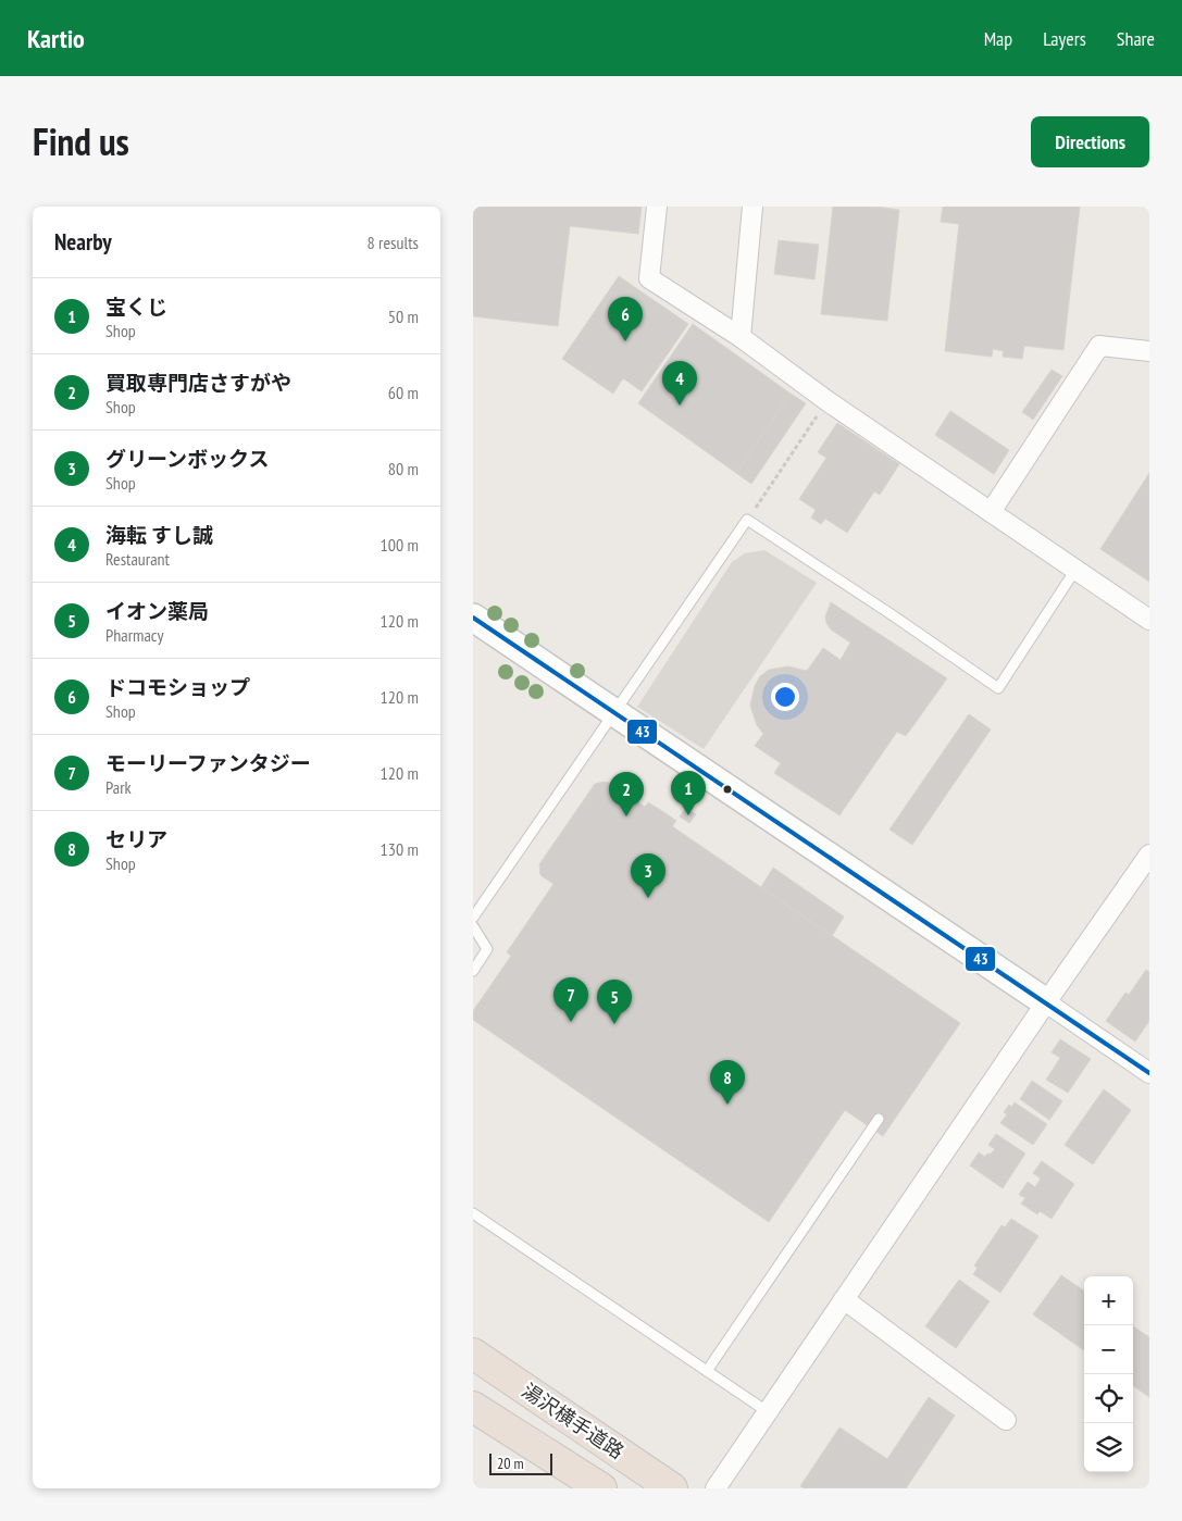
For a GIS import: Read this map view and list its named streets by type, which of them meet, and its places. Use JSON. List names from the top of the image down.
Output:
{
  "streets": {
    "highway": ["湯沢横手道路"]
  },
  "lines": ["transit line 43"],
  "scale_bar": "20 m",
  "page": {
    "header": "Kartio",
    "nav": ["Map", "Layers", "Share"],
    "title": "Find us",
    "buttons": "Directions",
    "heading": ["Nearby", "8 results"],
    "list": [
      {
        "mark": "1",
        "name": "宝くじ",
        "note": "Shop",
        "value": "50 m"
      },
      {
        "mark": "2",
        "name": "買取専門店さすがや",
        "note": "Shop",
        "value": "60 m"
      },
      {
        "mark": "3",
        "name": "グリーンボックス",
        "note": "Shop",
        "value": "80 m"
      },
      {
        "mark": "4",
        "name": "海転 すし誠",
        "note": "Restaurant",
        "value": "100 m"
      },
      {
        "mark": "5",
        "name": "イオン薬局",
        "note": "Pharmacy",
        "value": "120 m"
      },
      {
        "mark": "6",
        "name": "ドコモショップ",
        "note": "Shop",
        "value": "120 m"
      },
      {
        "mark": "7",
        "name": "モーリーファンタジー",
        "note": "Park",
        "value": "120 m"
      },
      {
        "mark": "8",
        "name": "セリア",
        "note": "Shop",
        "value": "130 m"
      }
    ],
    "pins": [
      "6",
      "4",
      "1",
      "2",
      "3",
      "7",
      "5",
      "8"
    ],
    "map_buttons": ["+", "−"],
    "scale": "20 m"
  }
}
